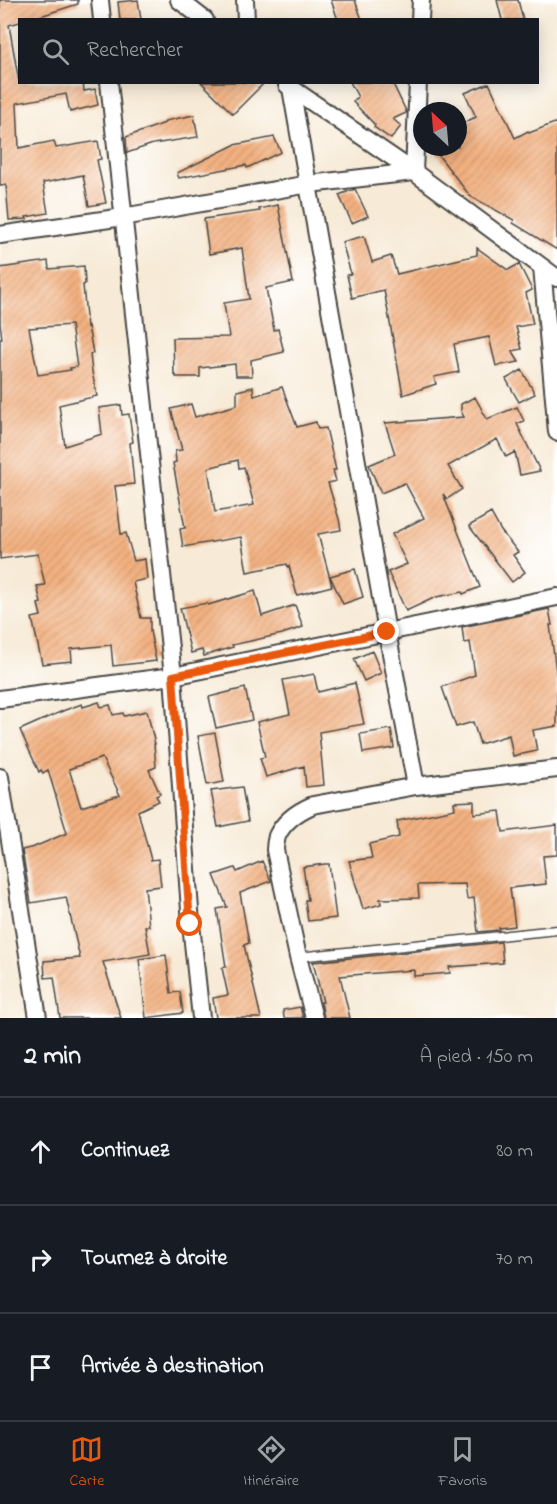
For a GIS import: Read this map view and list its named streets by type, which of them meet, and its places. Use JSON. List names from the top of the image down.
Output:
{
  "north": "top left",
  "page": {
    "search": "Rechercher",
    "heading": ["2 min", "À pied · 150 m"],
    "list": [
      ["Continuez", "80 m"],
      ["Tournez à droite", "70 m"],
      "Arrivée à destination"
    ],
    "nav": ["Carte", "Itinéraire", "Favoris"]
  }
}
